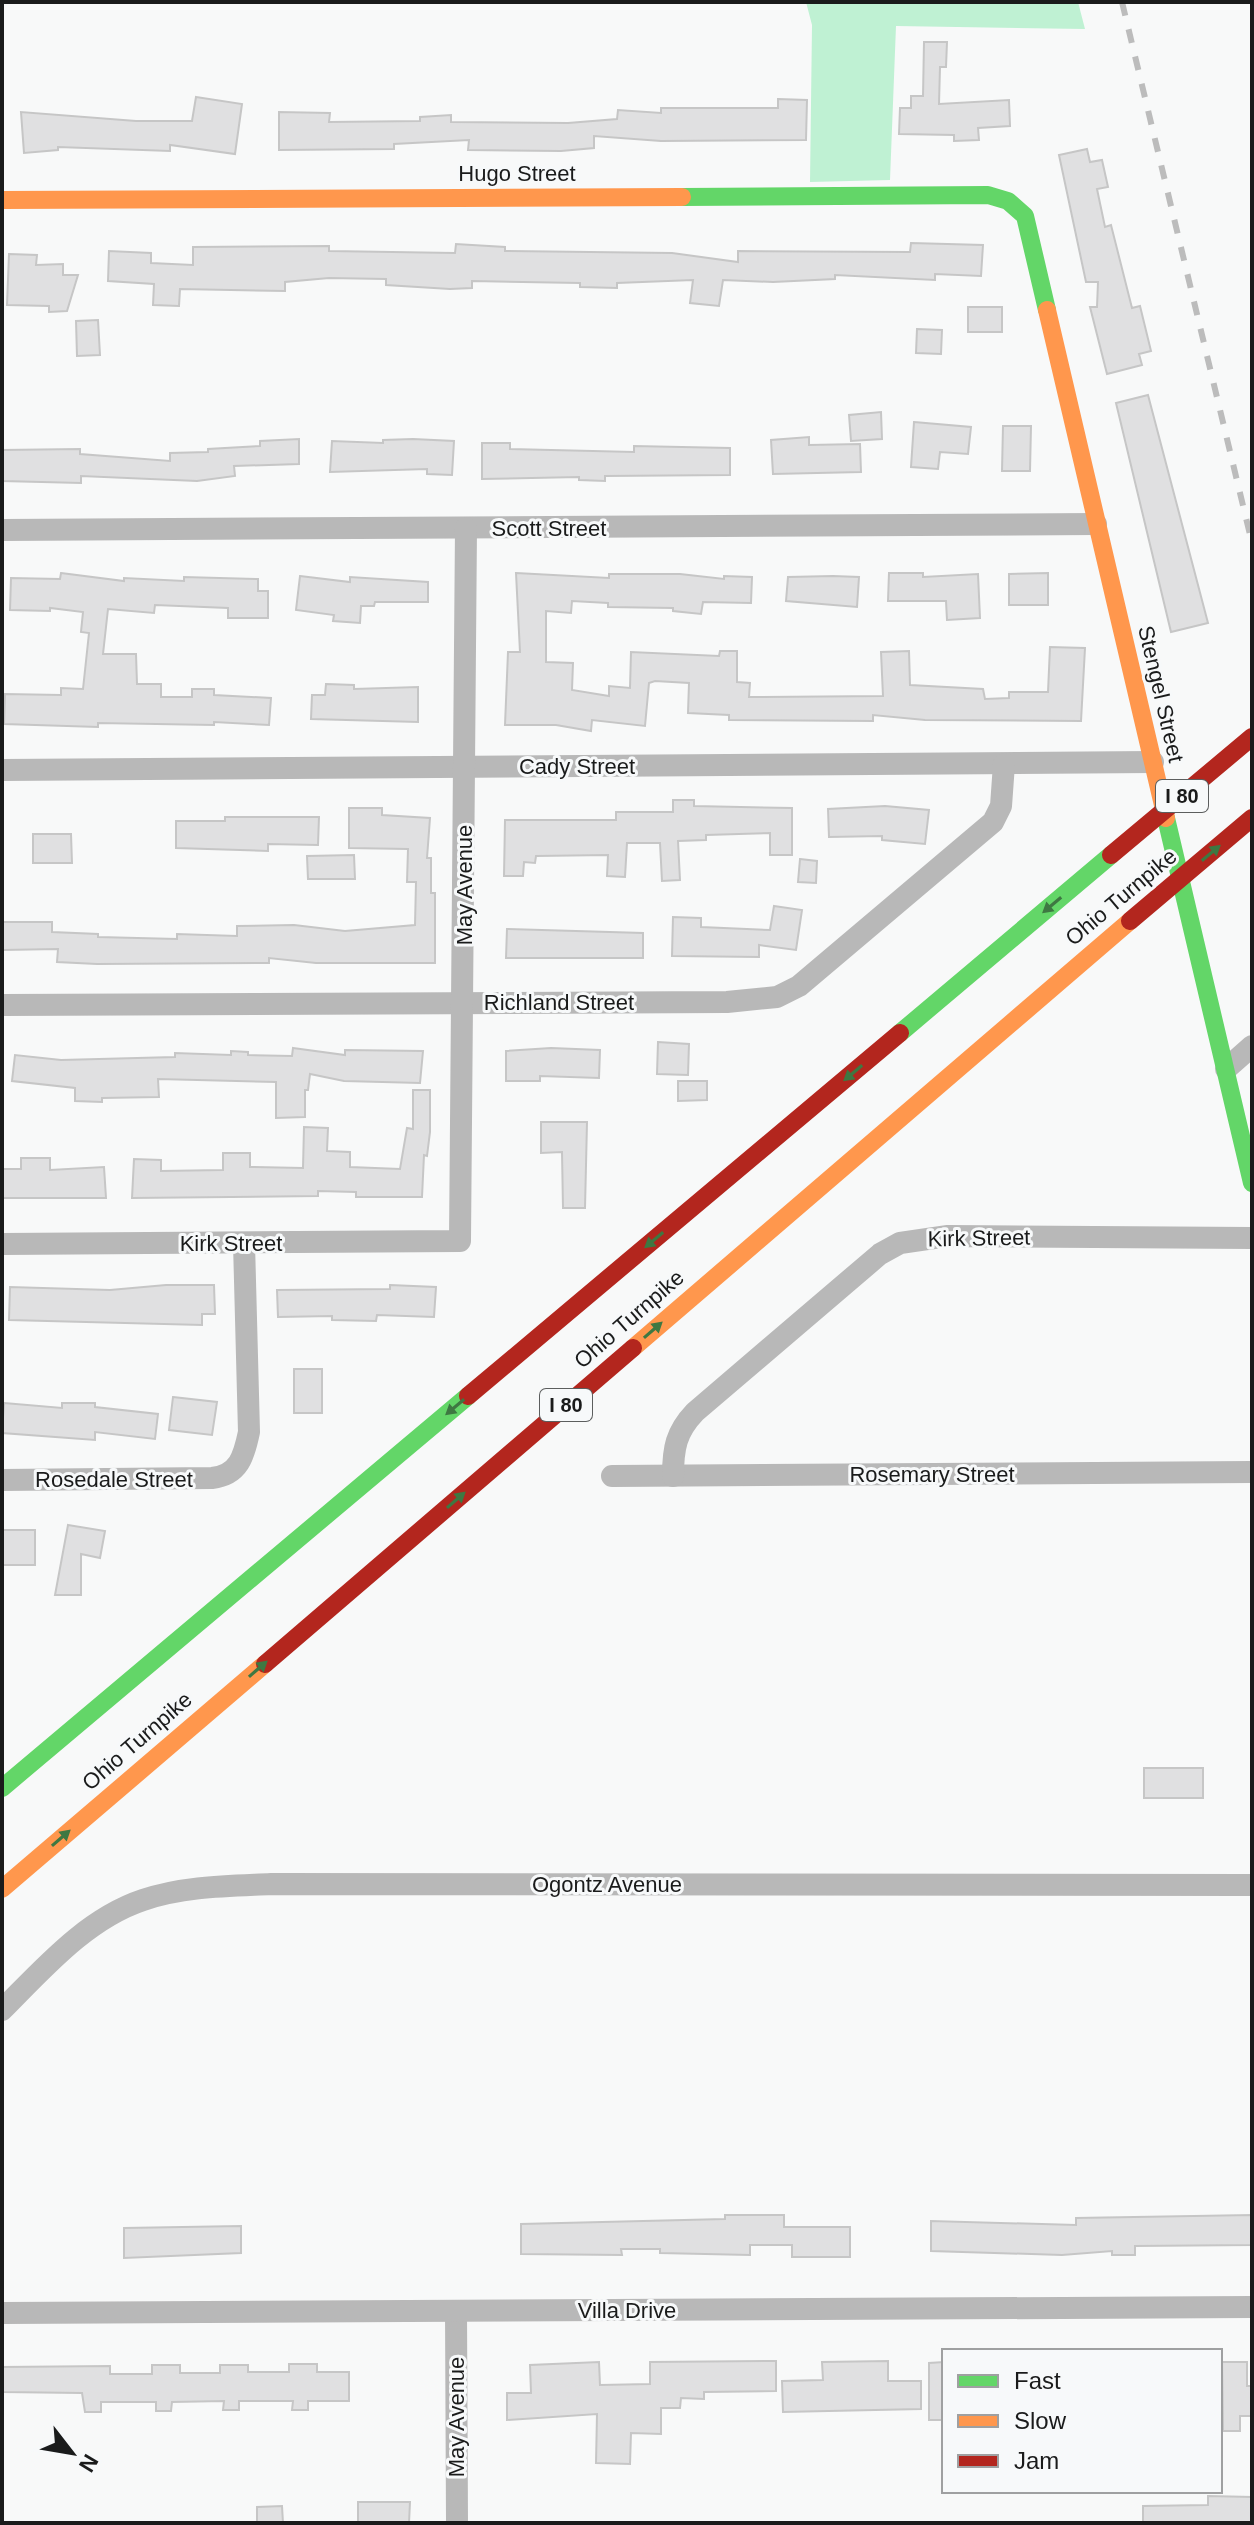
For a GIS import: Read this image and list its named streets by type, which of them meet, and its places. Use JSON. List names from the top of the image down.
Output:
{
  "streets": {
    "main road": [
      "Hugo Street",
      "Stengel Street",
      "I 80",
      "Ohio Turnpike"
    ],
    "street": [
      "Scott Street",
      "Cady Street",
      "May Avenue",
      "Richland Street",
      "Kirk Street",
      "Rosemary Street",
      "Rosedale Street",
      "Ogontz Avenue",
      "Villa Drive"
    ]
  },
  "crossings": [
    ["Hugo Street", "Stengel Street"],
    ["Scott Street", "Stengel Street"],
    ["Scott Street", "May Avenue"],
    ["Stengel Street", "Cady Street"],
    ["Cady Street", "May Avenue"],
    ["Cady Street", "Richland Street"],
    ["May Avenue", "Richland Street"],
    ["May Avenue", "Kirk Street"],
    ["May Avenue", "Villa Drive"],
    ["Kirk Street", "Rosemary Street"],
    ["Kirk Street", "Rosedale Street"]
  ],
  "legend": ["Fast", "Slow", "Jam"],
  "north": "bottom right"
}
